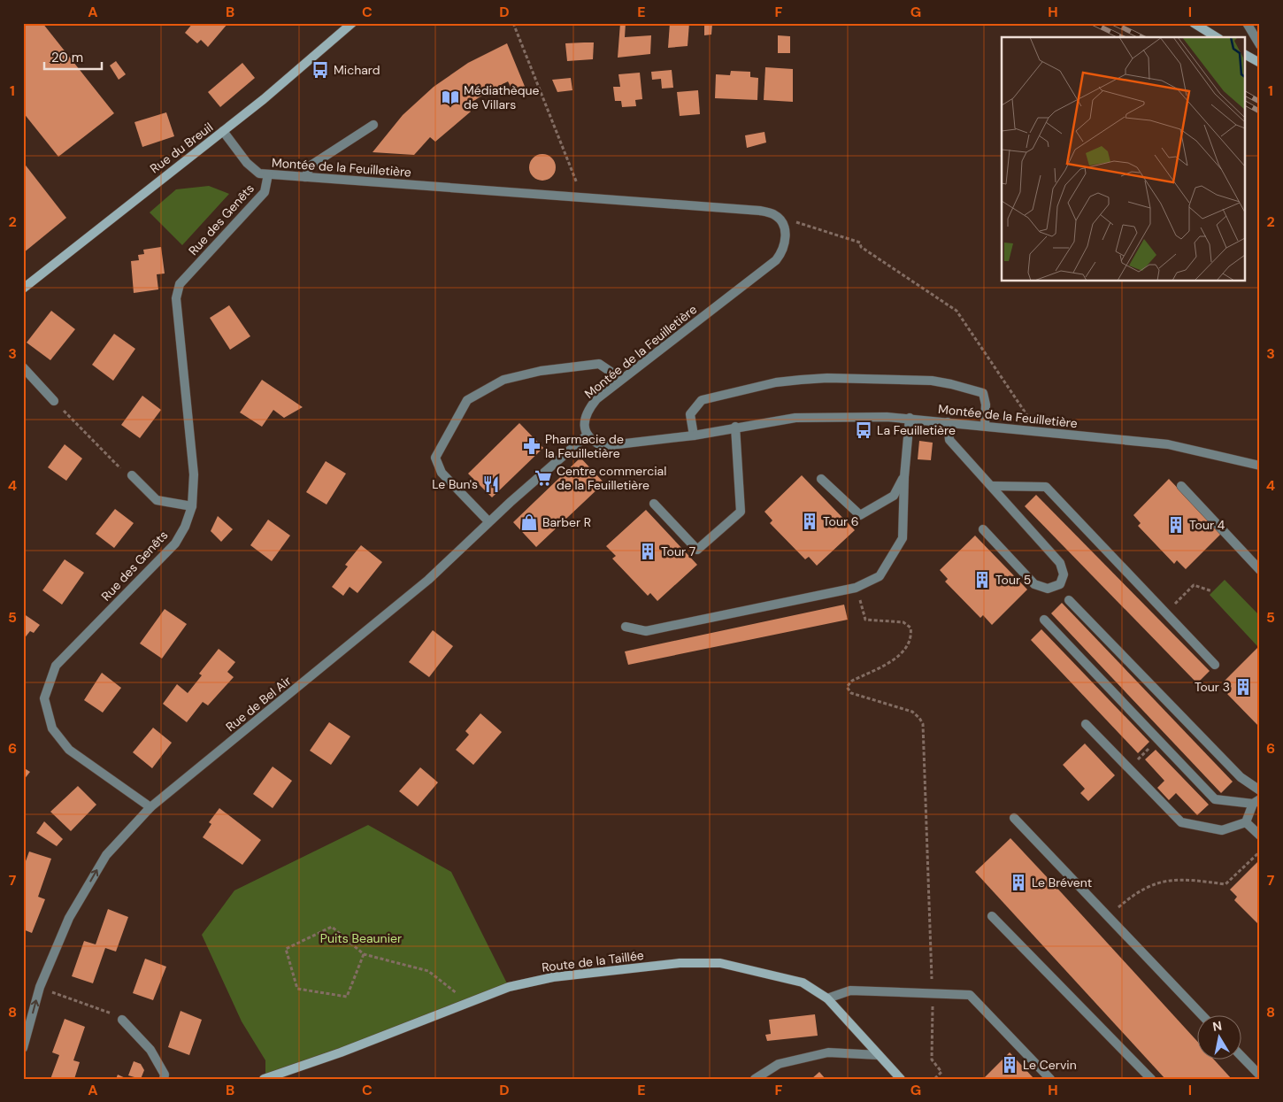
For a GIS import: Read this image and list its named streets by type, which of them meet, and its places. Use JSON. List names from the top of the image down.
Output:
{
  "streets": {
    "street": [
      "Rue du Breuil",
      "Montée de la Feuilletière",
      "Rue des Genêts",
      "Rue de Bel Air",
      "Route de la Taillée"
    ]
  },
  "crossings": [
    ["Rue du Breuil", "Montée de la Feuilletière"],
    ["Montée de la Feuilletière", "Rue des Genêts"],
    ["Montée de la Feuilletière", "Rue de Bel Air"],
    ["Rue des Genêts", "Rue de Bel Air"]
  ],
  "parks": ["Puits Beaunier"],
  "places": {
    "bus stop": ["Michard", "La Feuilletière"],
    "library": ["Médiathèque de Villars"],
    "pharmacy": ["Pharmacie de la Feuilletière"],
    "supermarket": ["Centre commercial de la Feuilletière"],
    "restaurant": ["Le Bun's"],
    "building": [
      "Tour 6",
      "Tour 4",
      "Tour 7",
      "Tour 5",
      "Tour 3",
      "Le Brévent",
      "Le Cervin"
    ],
    "shop": ["Barber R"]
  },
  "scale_bar": "20 m",
  "north": "top",
  "grid": {
    "columns": [
      "A",
      "B",
      "C",
      "D",
      "E",
      "F",
      "G",
      "H",
      "I"
    ],
    "rows": [
      "1",
      "2",
      "3",
      "4",
      "5",
      "6",
      "7",
      "8"
    ]
  }
}
